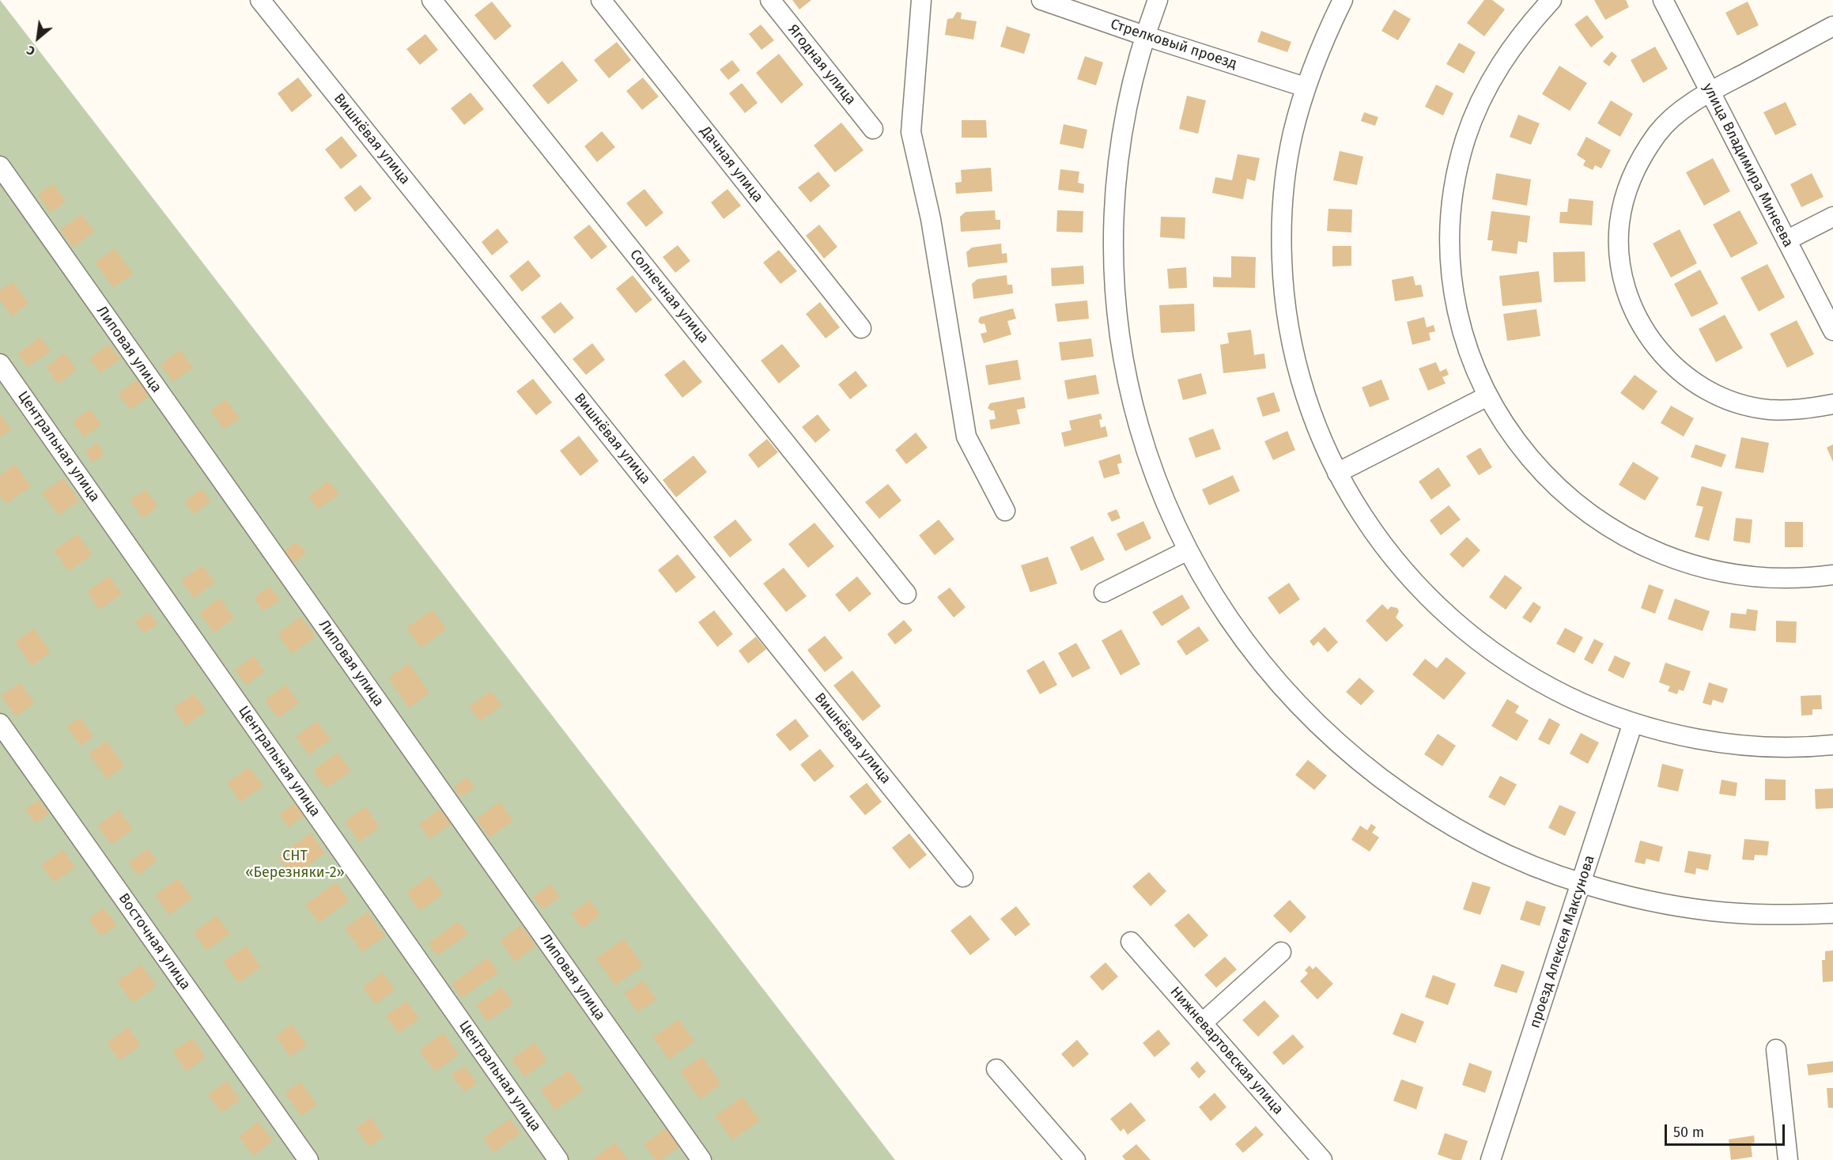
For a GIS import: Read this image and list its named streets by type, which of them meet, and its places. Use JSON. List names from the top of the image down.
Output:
{
  "streets": {
    "street": [
      "Стрелковый проезд",
      "Ягодная улица",
      "Вишнёвая улица",
      "Дачная улица",
      "улица Владимира Минеева",
      "Солнечная улица",
      "Липовая улица",
      "Центральная улица",
      "Восточная улица",
      "проезд Алексея Максунова",
      "Нижневартовская улица"
    ]
  },
  "parks": ["СНТ «Березняки-2»"],
  "scale_bar": "50 m",
  "north": "bottom left"
}
